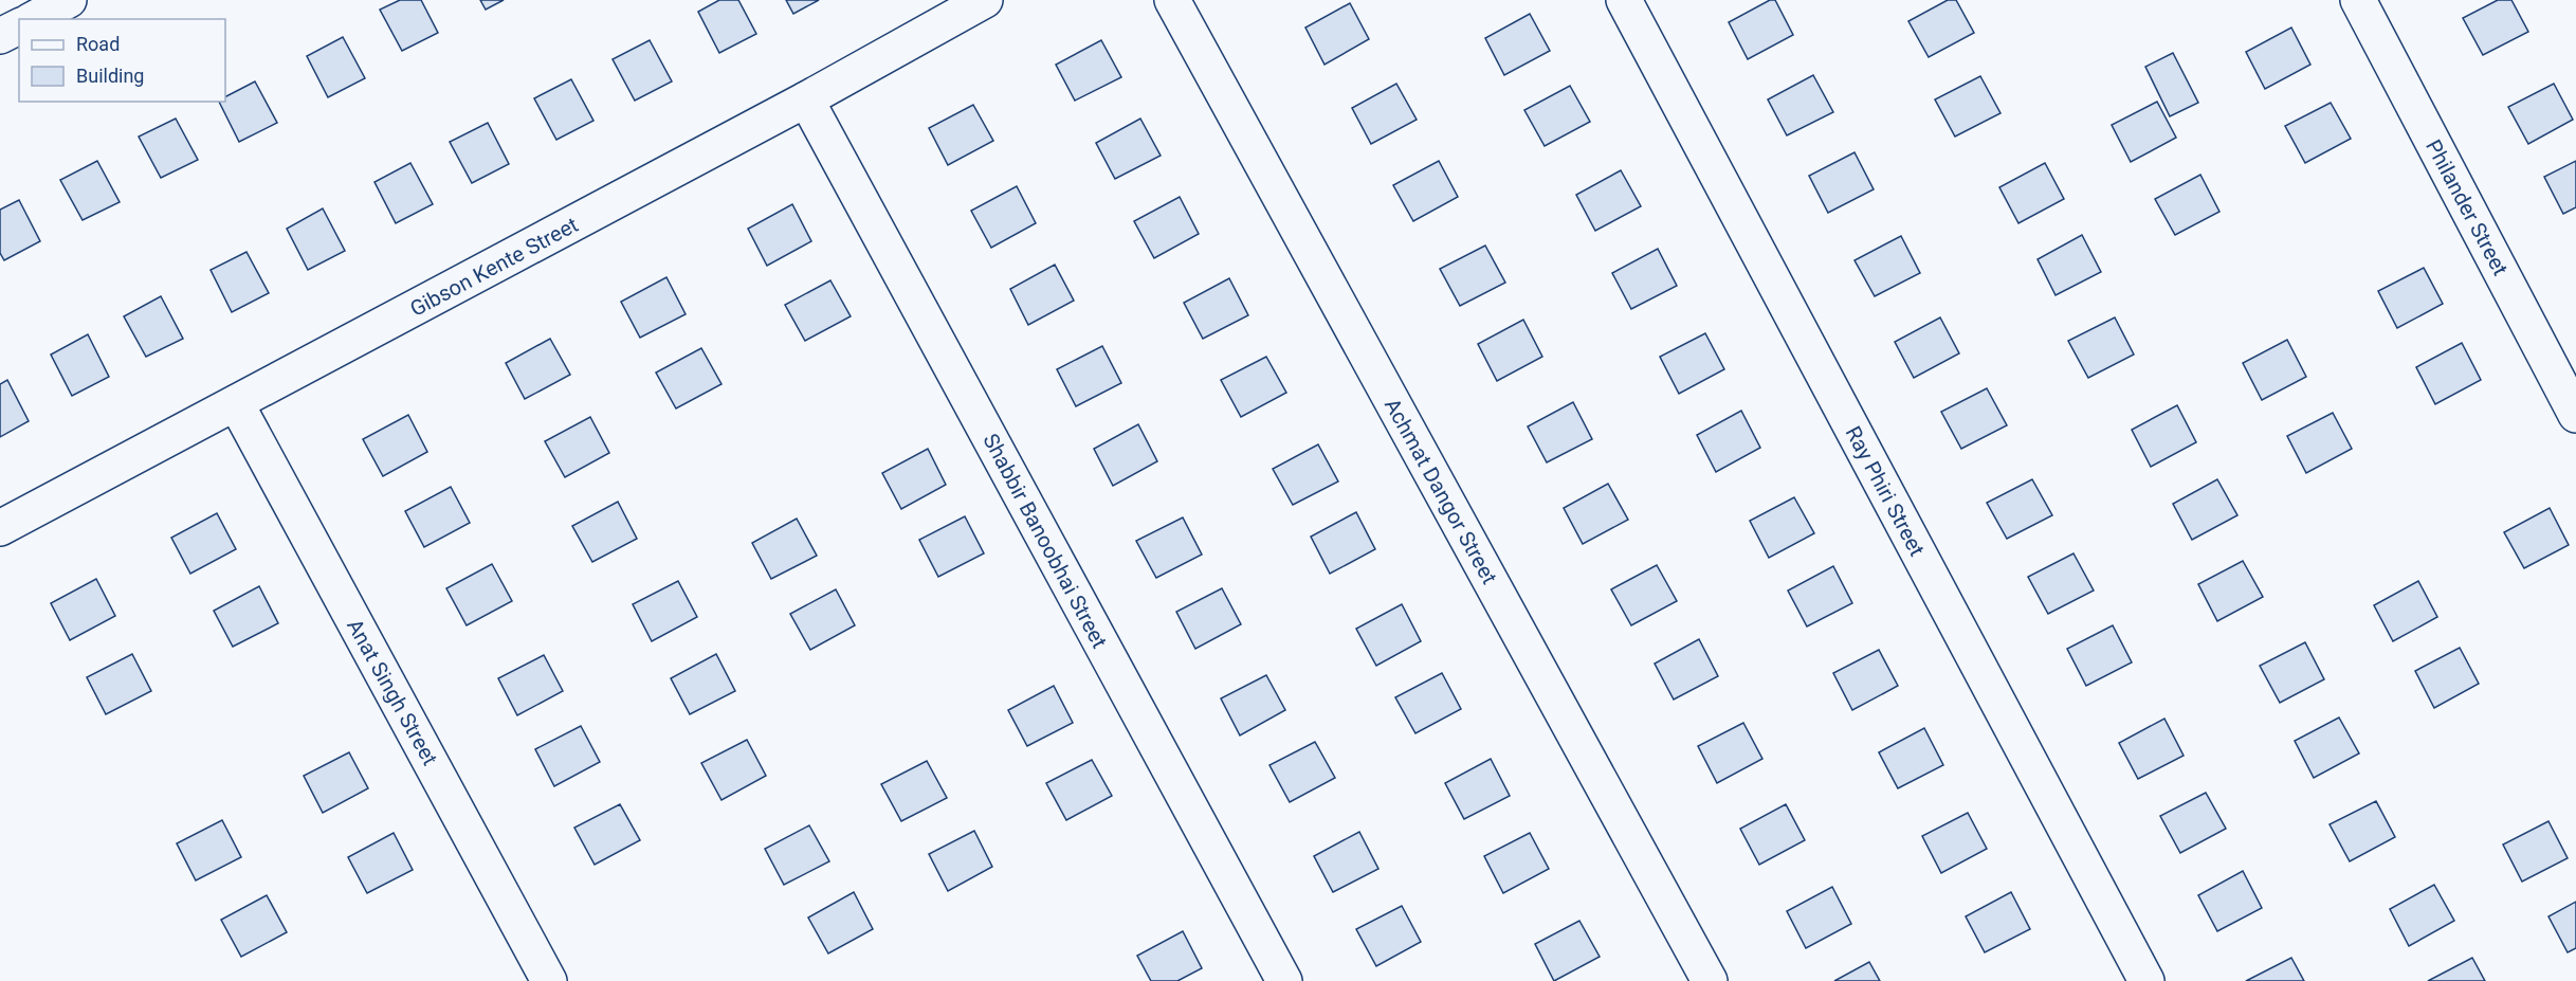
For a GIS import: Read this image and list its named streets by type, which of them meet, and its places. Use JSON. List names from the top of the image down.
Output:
{
  "streets": {
    "street": [
      "Philander Street",
      "Gibson Kente Street",
      "Achmat Dangor Street",
      "Ray Phiri Street",
      "Shabbir Banoobhai Street",
      "Anat Singh Street"
    ]
  },
  "crossings": [
    ["Gibson Kente Street", "Shabbir Banoobhai Street"],
    ["Gibson Kente Street", "Anat Singh Street"]
  ],
  "legend": ["Road", "Building"]
}
